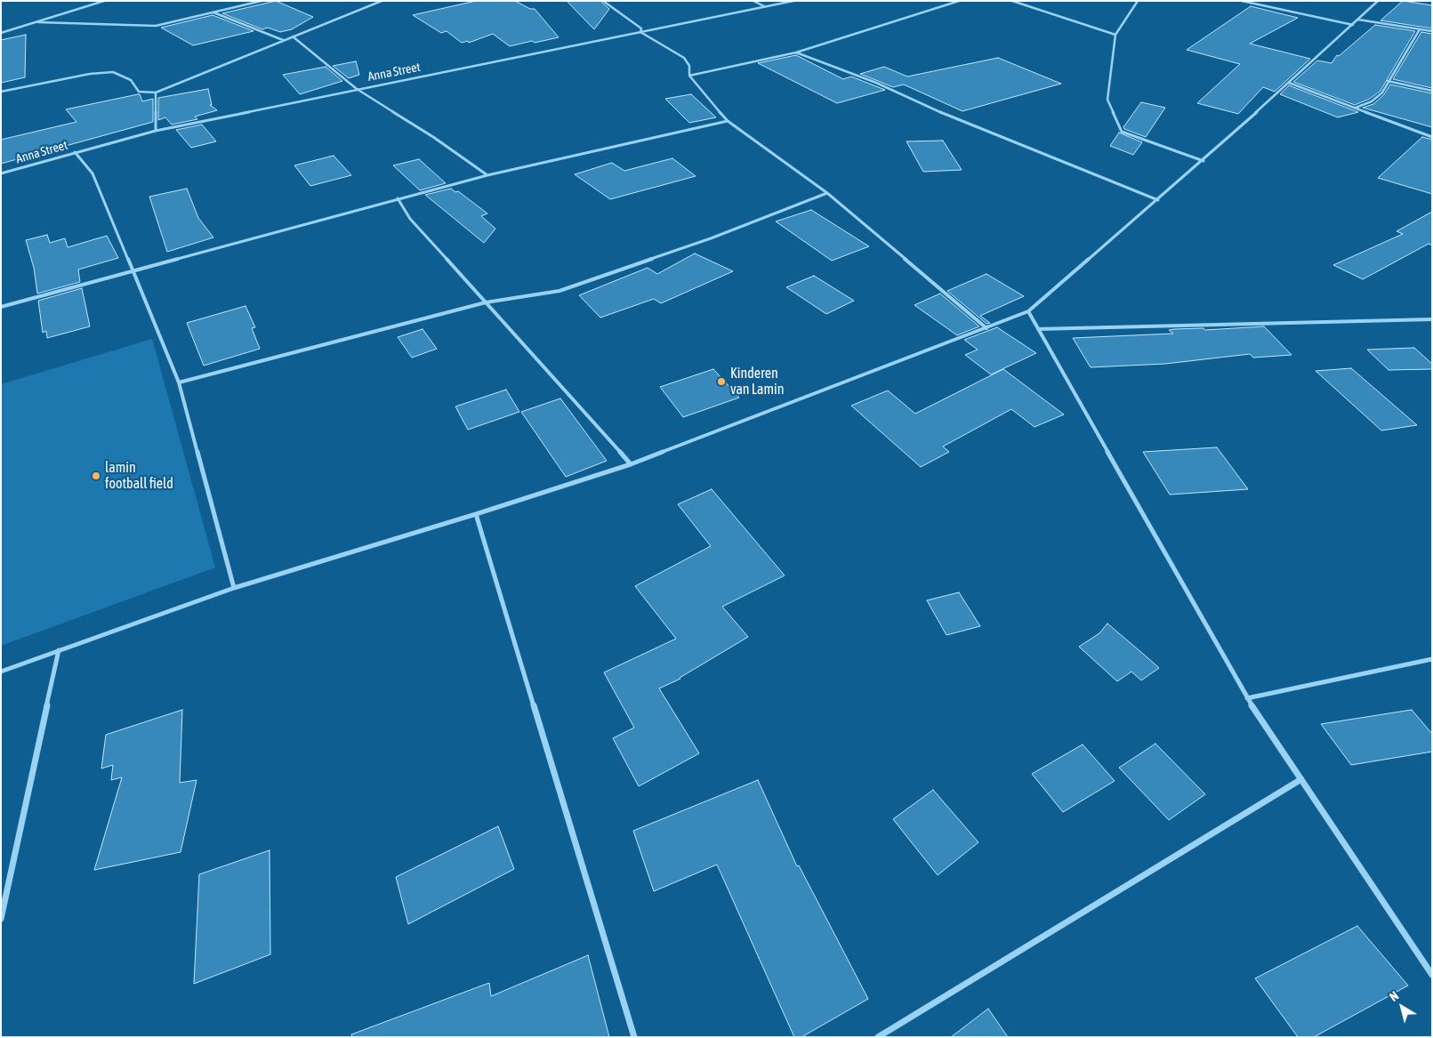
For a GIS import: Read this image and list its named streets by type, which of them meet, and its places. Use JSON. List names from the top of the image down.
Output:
{
  "streets": {
    "street": ["Anna Street"]
  },
  "places": ["Kinderen van Lamin", "lamin football field"],
  "north": "top left"
}
